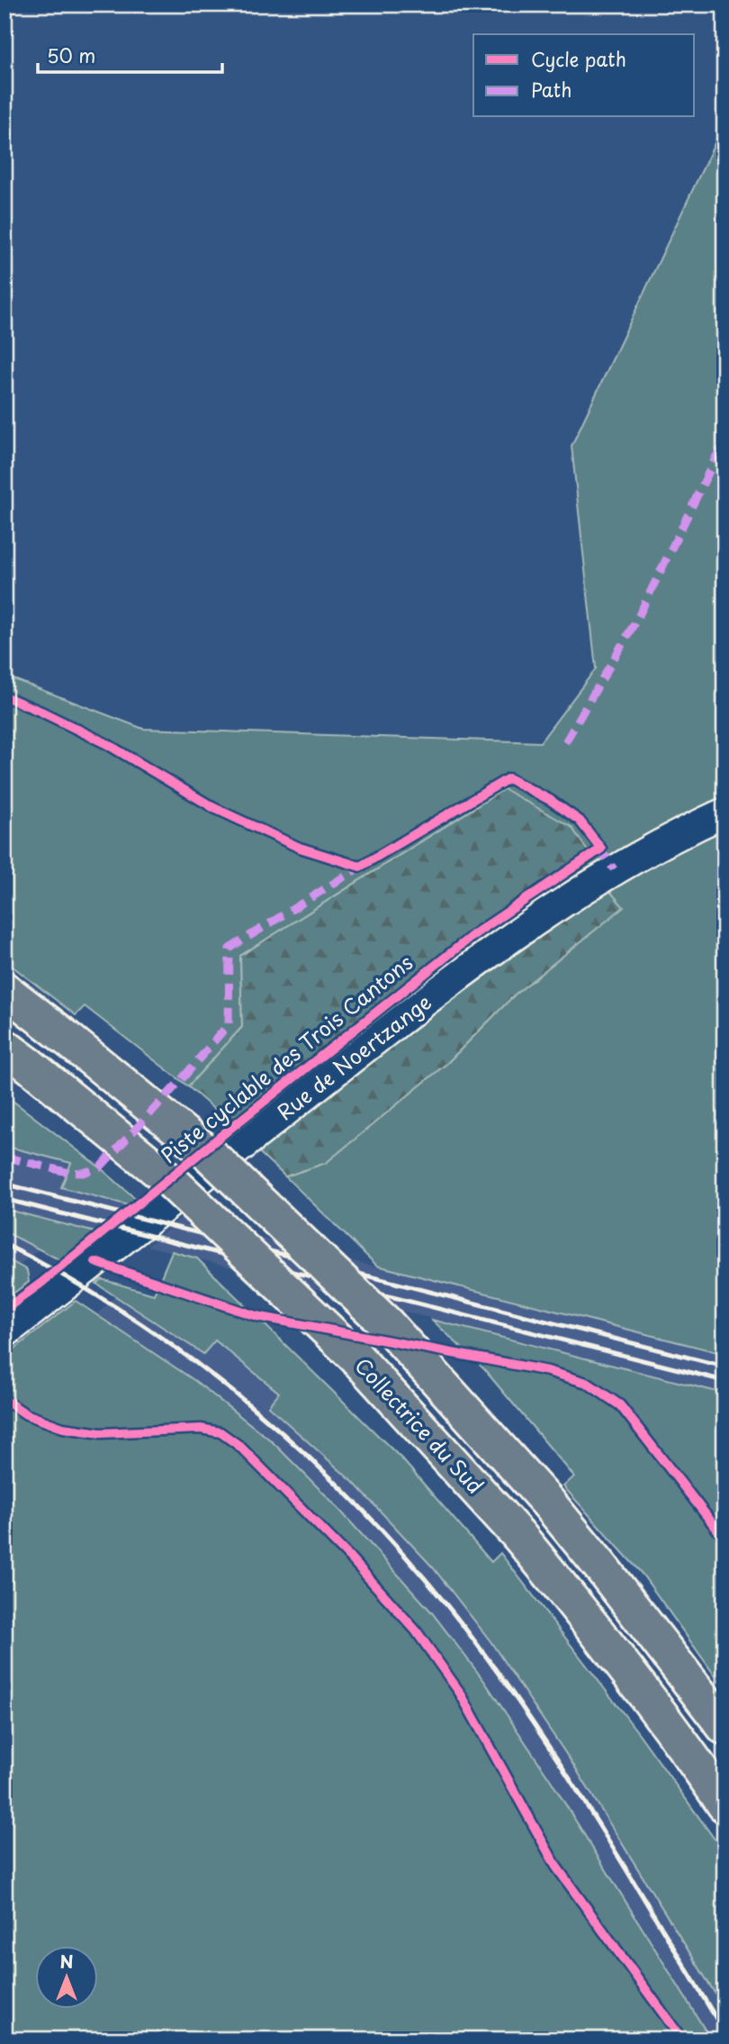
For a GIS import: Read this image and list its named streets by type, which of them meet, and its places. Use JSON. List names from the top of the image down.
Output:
{
  "streets": {
    "highway": ["Collectrice du Sud"],
    "main road": ["Rue de Noertzange"],
    "cycle path": ["Piste cyclable des Trois Cantons"]
  },
  "legend": ["Cycle path", "Path"],
  "scale_bar": "50 m",
  "north": "top"
}
